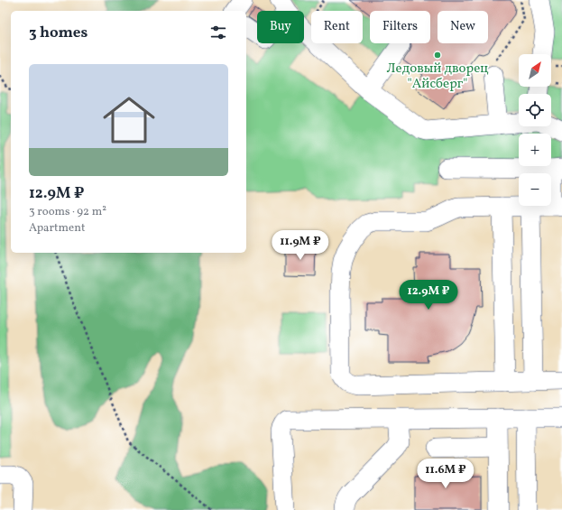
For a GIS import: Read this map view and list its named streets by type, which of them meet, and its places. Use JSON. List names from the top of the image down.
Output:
{
  "places": ["Ледовый дворец \"Айсберг\""],
  "north": "top right",
  "page": {
    "chip": [
      "Buy",
      "Rent",
      "Filters",
      "New"
    ],
    "heading": "3 homes",
    "map_buttons": ["+", "−"],
    "list": [
      {
        "name": "12.9M ₽",
        "note": "3 rooms · 92 m² · Apartment"
      }
    ],
    "price": ["11.9M ₽", "12.9M ₽", "11.6M ₽"]
  }
}
